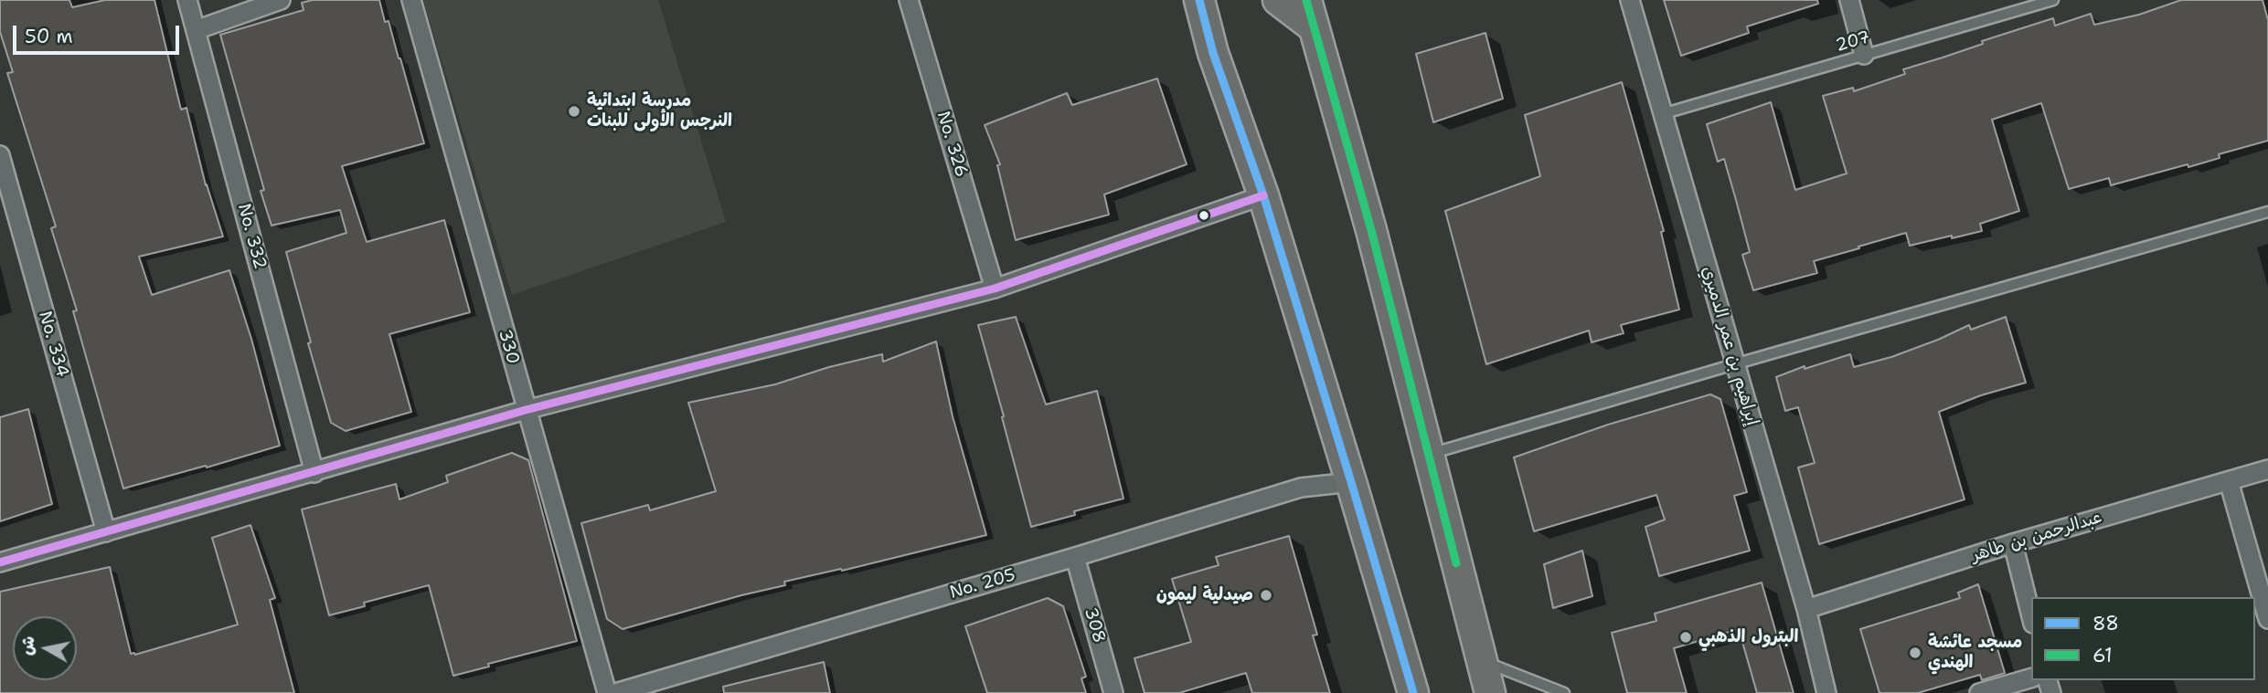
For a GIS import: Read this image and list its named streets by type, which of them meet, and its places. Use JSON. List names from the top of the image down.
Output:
{
  "streets": {
    "street": [
      "No. 326",
      "No. 332",
      "No. 334",
      "إبراهيم بن عمر الدميري",
      "330",
      "عبدالرحمن بن طاهر",
      "No. 205",
      "308"
    ],
    "lane": ["207"]
  },
  "crossings": [
    ["207", "إبراهيم بن عمر الدميري"],
    ["إبراهيم بن عمر الدميري", "عبدالرحمن بن طاهر"],
    ["No. 205", "308"]
  ],
  "places": [
    "مدرسة ابتدائية النرجس الأولى للبنات",
    "صيدلية ليمون",
    "البترول الذهبي",
    "مسجد عائشة الهندي"
  ],
  "lines": ["transit line 88", "transit line 61"],
  "legend": ["88", "61"],
  "scale_bar": "50 m",
  "north": "left"
}
